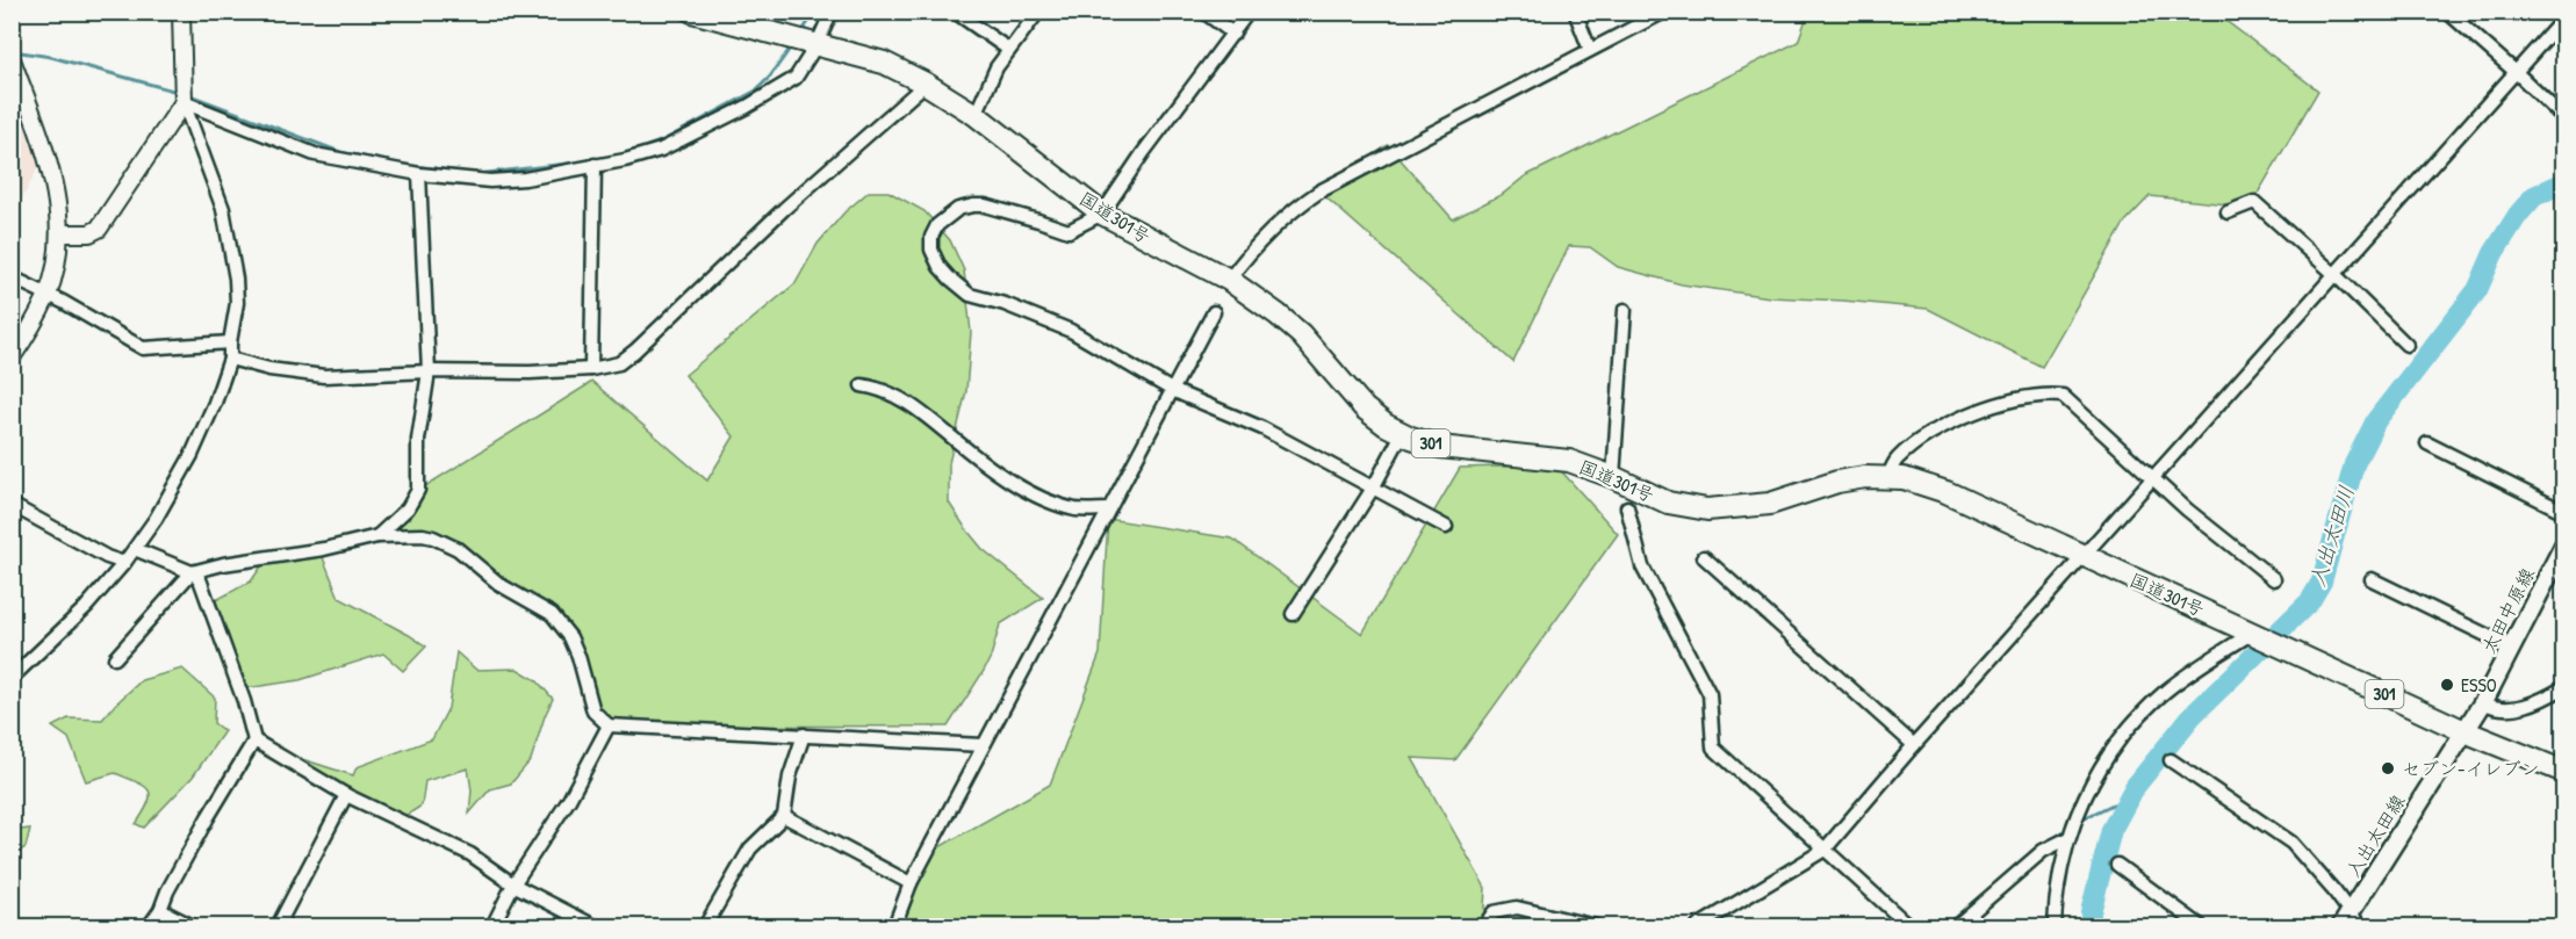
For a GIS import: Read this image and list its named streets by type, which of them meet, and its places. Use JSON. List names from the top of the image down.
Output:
{
  "streets": {
    "highway": ["国道301号", "301"],
    "main road": ["太田中原線", "入出太田線"]
  },
  "crossings": [
    ["国道301号", "太田中原線"],
    ["国道301号", "入出太田線"],
    ["太田中原線", "入出太田線"]
  ],
  "water": ["入出太田川"],
  "places": ["ESSO", "セブン-イレブン"]
}
